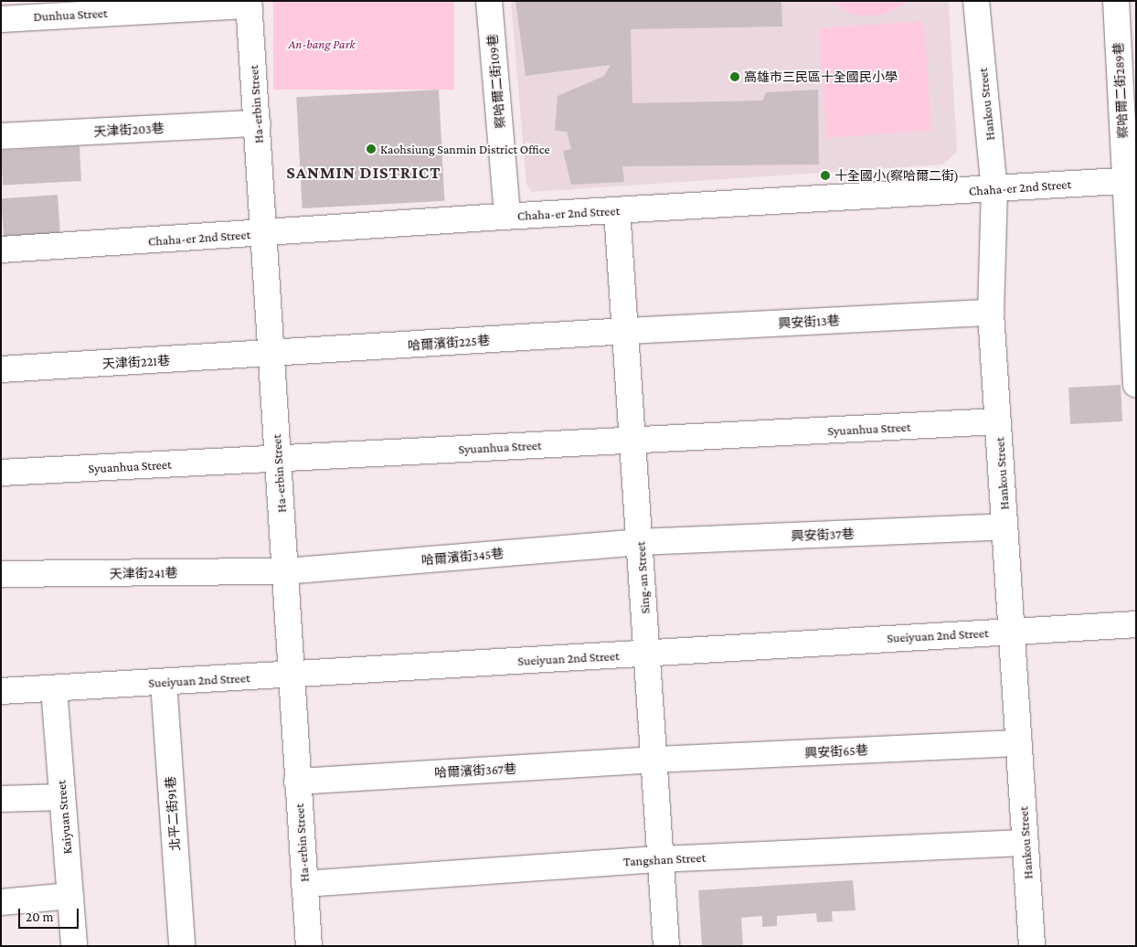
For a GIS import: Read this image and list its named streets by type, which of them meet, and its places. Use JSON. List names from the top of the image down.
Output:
{
  "streets": {
    "street": [
      "Dunhua Street",
      "察哈爾二街109巷",
      "察哈爾二街289巷",
      "Ha-erbin Street",
      "Hankou Street",
      "天津街203巷",
      "Chaha-er 2nd Street",
      "興安街13巷",
      "哈爾濱街225巷",
      "天津街221巷",
      "Syuanhua Street",
      "興安街37巷",
      "哈爾濱街345巷",
      "天津街241巷",
      "Sing-an Street",
      "Sueiyuan 2nd Street",
      "興安街65巷",
      "哈爾濱街367巷",
      "北平二街91巷",
      "Kaiyuan Street",
      "Tangshan Street"
    ]
  },
  "crossings": [
    ["Dunhua Street", "Ha-erbin Street"],
    ["察哈爾二街109巷", "Chaha-er 2nd Street"],
    ["察哈爾二街289巷", "Chaha-er 2nd Street"],
    ["Ha-erbin Street", "天津街203巷"],
    ["Ha-erbin Street", "Chaha-er 2nd Street"],
    ["Ha-erbin Street", "哈爾濱街225巷"],
    ["Ha-erbin Street", "天津街221巷"],
    ["Ha-erbin Street", "Syuanhua Street"],
    ["Ha-erbin Street", "哈爾濱街345巷"],
    ["Ha-erbin Street", "天津街241巷"],
    ["Ha-erbin Street", "Sueiyuan 2nd Street"],
    ["Ha-erbin Street", "哈爾濱街367巷"],
    ["Ha-erbin Street", "Tangshan Street"],
    ["Hankou Street", "Chaha-er 2nd Street"],
    ["Hankou Street", "興安街13巷"],
    ["Hankou Street", "Syuanhua Street"],
    ["Hankou Street", "興安街37巷"],
    ["Hankou Street", "Sueiyuan 2nd Street"],
    ["Hankou Street", "興安街65巷"],
    ["Hankou Street", "Tangshan Street"],
    ["Chaha-er 2nd Street", "Sing-an Street"],
    ["興安街13巷", "哈爾濱街225巷"],
    ["興安街13巷", "Sing-an Street"],
    ["哈爾濱街225巷", "天津街221巷"],
    ["哈爾濱街225巷", "Sing-an Street"],
    ["Syuanhua Street", "Sing-an Street"],
    ["興安街37巷", "哈爾濱街345巷"],
    ["興安街37巷", "Sing-an Street"],
    ["哈爾濱街345巷", "天津街241巷"],
    ["哈爾濱街345巷", "Sing-an Street"],
    ["Sing-an Street", "Sueiyuan 2nd Street"],
    ["Sing-an Street", "興安街65巷"],
    ["Sing-an Street", "哈爾濱街367巷"],
    ["Sing-an Street", "Tangshan Street"],
    ["Sueiyuan 2nd Street", "北平二街91巷"],
    ["Sueiyuan 2nd Street", "Kaiyuan Street"],
    ["興安街65巷", "哈爾濱街367巷"]
  ],
  "districts": ["SANMIN DISTRICT"],
  "parks": ["An-bang Park"],
  "places": ["高雄市三民區十全國民小學", "Kaohsiung Sanmin District Office", "十全國小(察哈爾二街)"],
  "scale_bar": "20 m"
}
